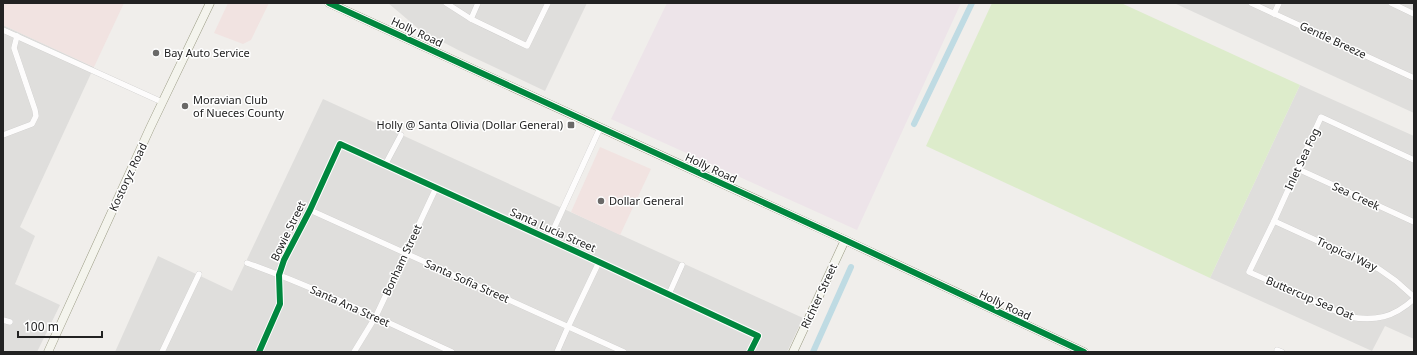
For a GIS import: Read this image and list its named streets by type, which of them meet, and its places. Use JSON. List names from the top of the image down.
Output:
{
  "streets": {
    "main road": ["Holly Road", "Kostoryz Road", "Richter Street"],
    "street": [
      "Gentle Breeze",
      "Inlet Sea Fog",
      "Sea Creek",
      "Santa Lucia Street",
      "Bowie Street",
      "Tropical Way",
      "Bonham Street",
      "Santa Sofia Street",
      "Buttercup Sea Oat",
      "Santa Ana Street"
    ]
  },
  "crossings": [
    ["Holly Road", "Richter Street"],
    ["Inlet Sea Fog", "Sea Creek"],
    ["Inlet Sea Fog", "Tropical Way"],
    ["Inlet Sea Fog", "Buttercup Sea Oat"],
    ["Santa Lucia Street", "Bowie Street"],
    ["Santa Lucia Street", "Bonham Street"],
    ["Bowie Street", "Santa Sofia Street"],
    ["Bowie Street", "Santa Ana Street"],
    ["Tropical Way", "Buttercup Sea Oat"],
    ["Bonham Street", "Santa Sofia Street"],
    ["Bonham Street", "Santa Ana Street"]
  ],
  "places": {
    "other": ["Bay Auto Service", "Moravian Club of Nueces County", "Dollar General"],
    "transit": ["Holly @ Santa Olivia (Dollar General)"]
  },
  "scale_bar": "100 m"
}
